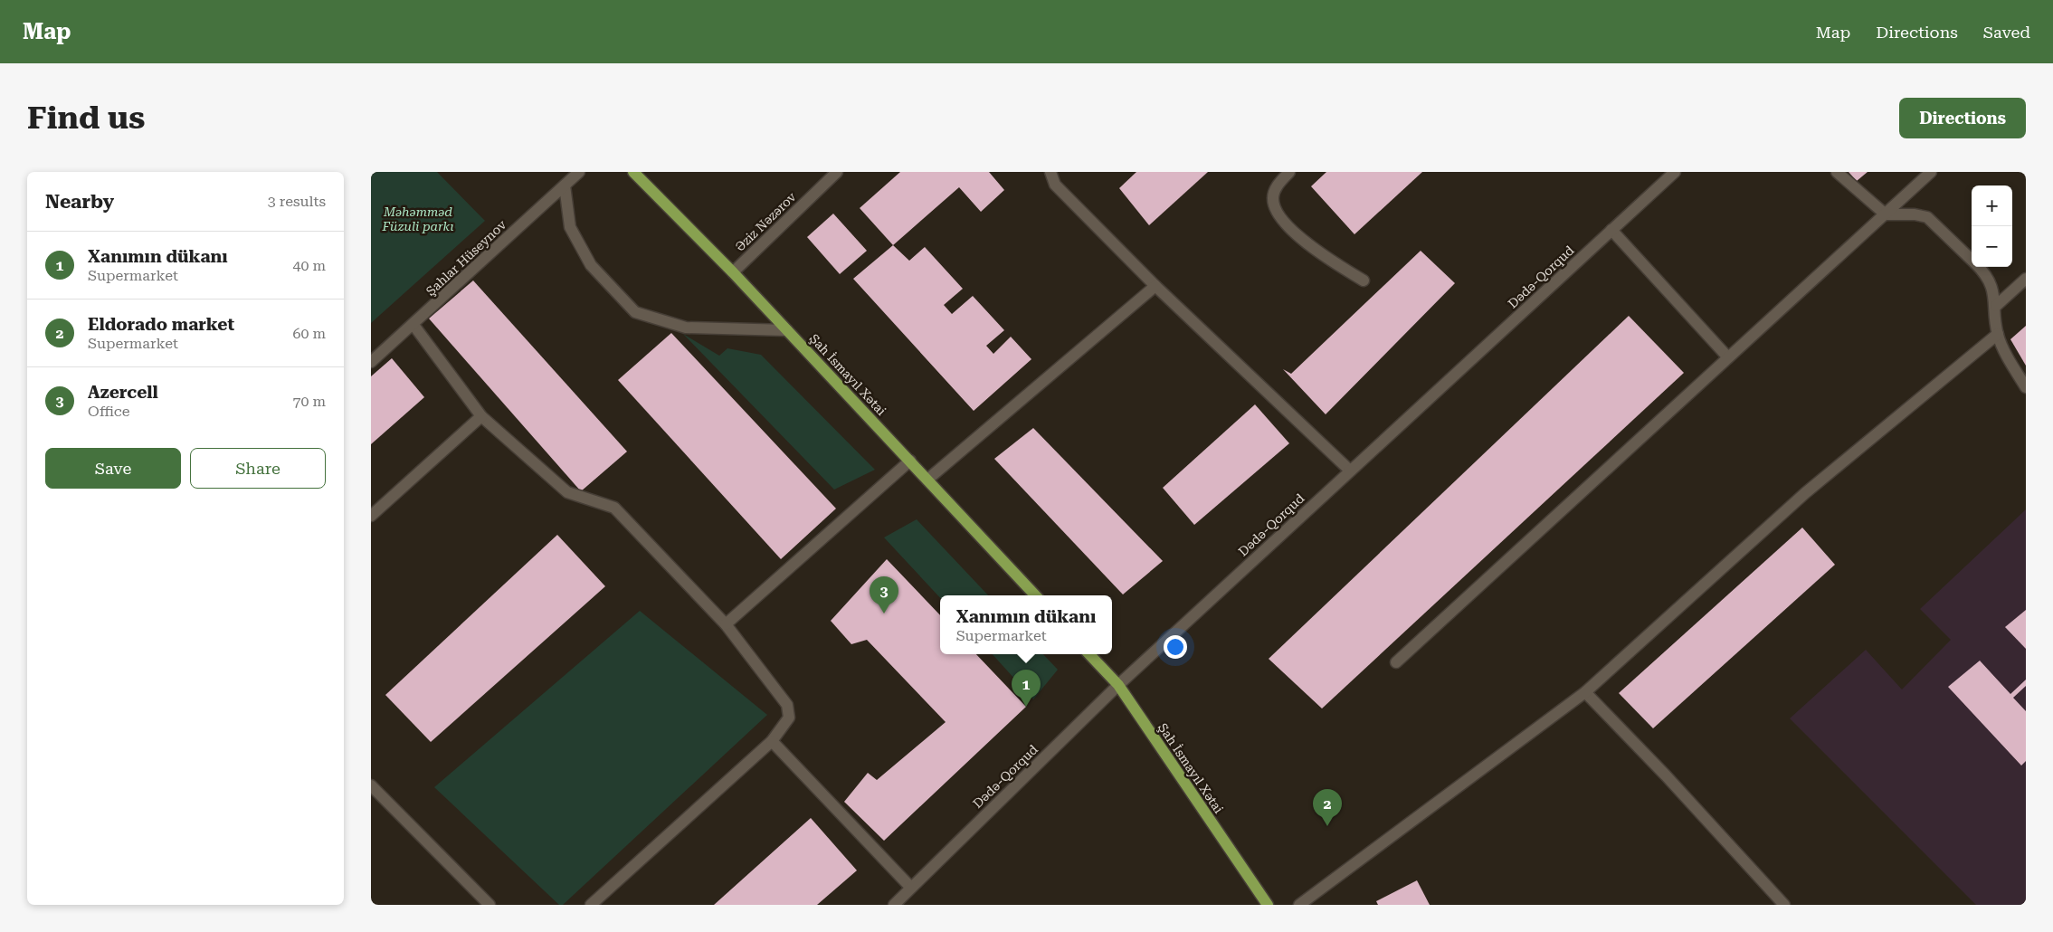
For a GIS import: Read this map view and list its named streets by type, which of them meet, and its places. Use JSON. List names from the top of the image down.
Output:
{
  "streets": {
    "main road": ["Şah İsmayıl Xətai"],
    "street": ["Əziz Nəzərov", "Şahlar Hüseynov", "Dədə-Qorqud"]
  },
  "crossings": [
    ["Əziz Nəzərov", "Şah İsmayıl Xətai"],
    ["Dədə-Qorqud", "Şah İsmayıl Xətai"]
  ],
  "parks": ["Məhəmməd Füzuli parkı"],
  "page": {
    "header": "Map",
    "nav": ["Map", "Directions", "Saved"],
    "buttons": [
      "Directions",
      ["Save", "Share"]
    ],
    "title": "Find us",
    "heading": ["Nearby", "3 results"],
    "map_buttons": ["+", "−"],
    "list": [
      {
        "mark": "1",
        "name": "Xanımın dükanı",
        "note": "Supermarket",
        "value": "40 m"
      },
      {
        "mark": "2",
        "name": "Eldorado market",
        "note": "Supermarket",
        "value": "60 m"
      },
      {
        "mark": "3",
        "name": "Azercell",
        "note": "Office",
        "value": "70 m"
      }
    ],
    "pins": ["3", "1", "2"],
    "popup": ["Xanımın dükanı", "Supermarket"]
  }
}
